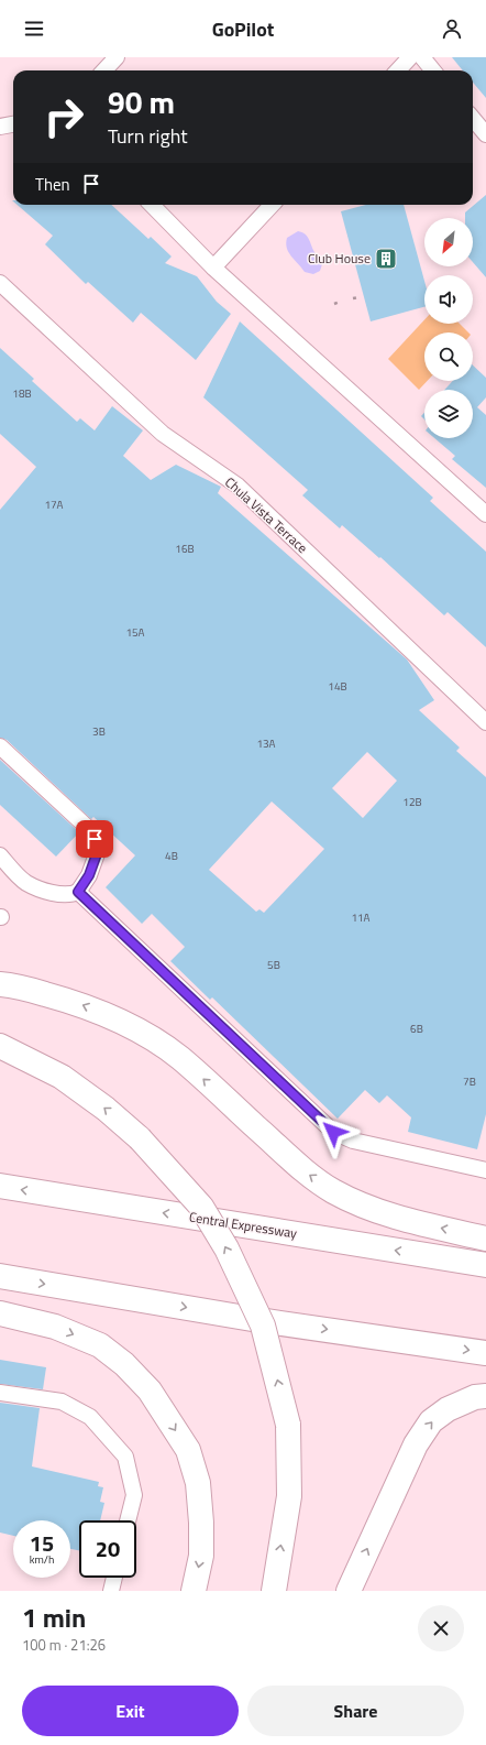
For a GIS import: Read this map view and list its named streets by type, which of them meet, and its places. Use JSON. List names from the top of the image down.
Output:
{
  "streets": {
    "main road": ["Central Expressway"],
    "lane": ["Chula Vista Terrace"]
  },
  "places": {
    "building": ["Club House"]
  },
  "house_numbers": [
    "18B",
    "17A",
    "16B",
    "15A",
    "14B",
    "3B",
    "13A",
    "12B",
    "4B",
    "11A",
    "5B",
    "6B",
    "7B"
  ],
  "north": "bottom left",
  "page": {
    "header": "GoPilot",
    "turn": ["90 m", "Turn right"],
    "then": "Then",
    "speed": "15 km/h",
    "limit": "20",
    "heading": ["1 min", "100 m · 21:26"],
    "buttons": ["Exit", "Share"]
  }
}
